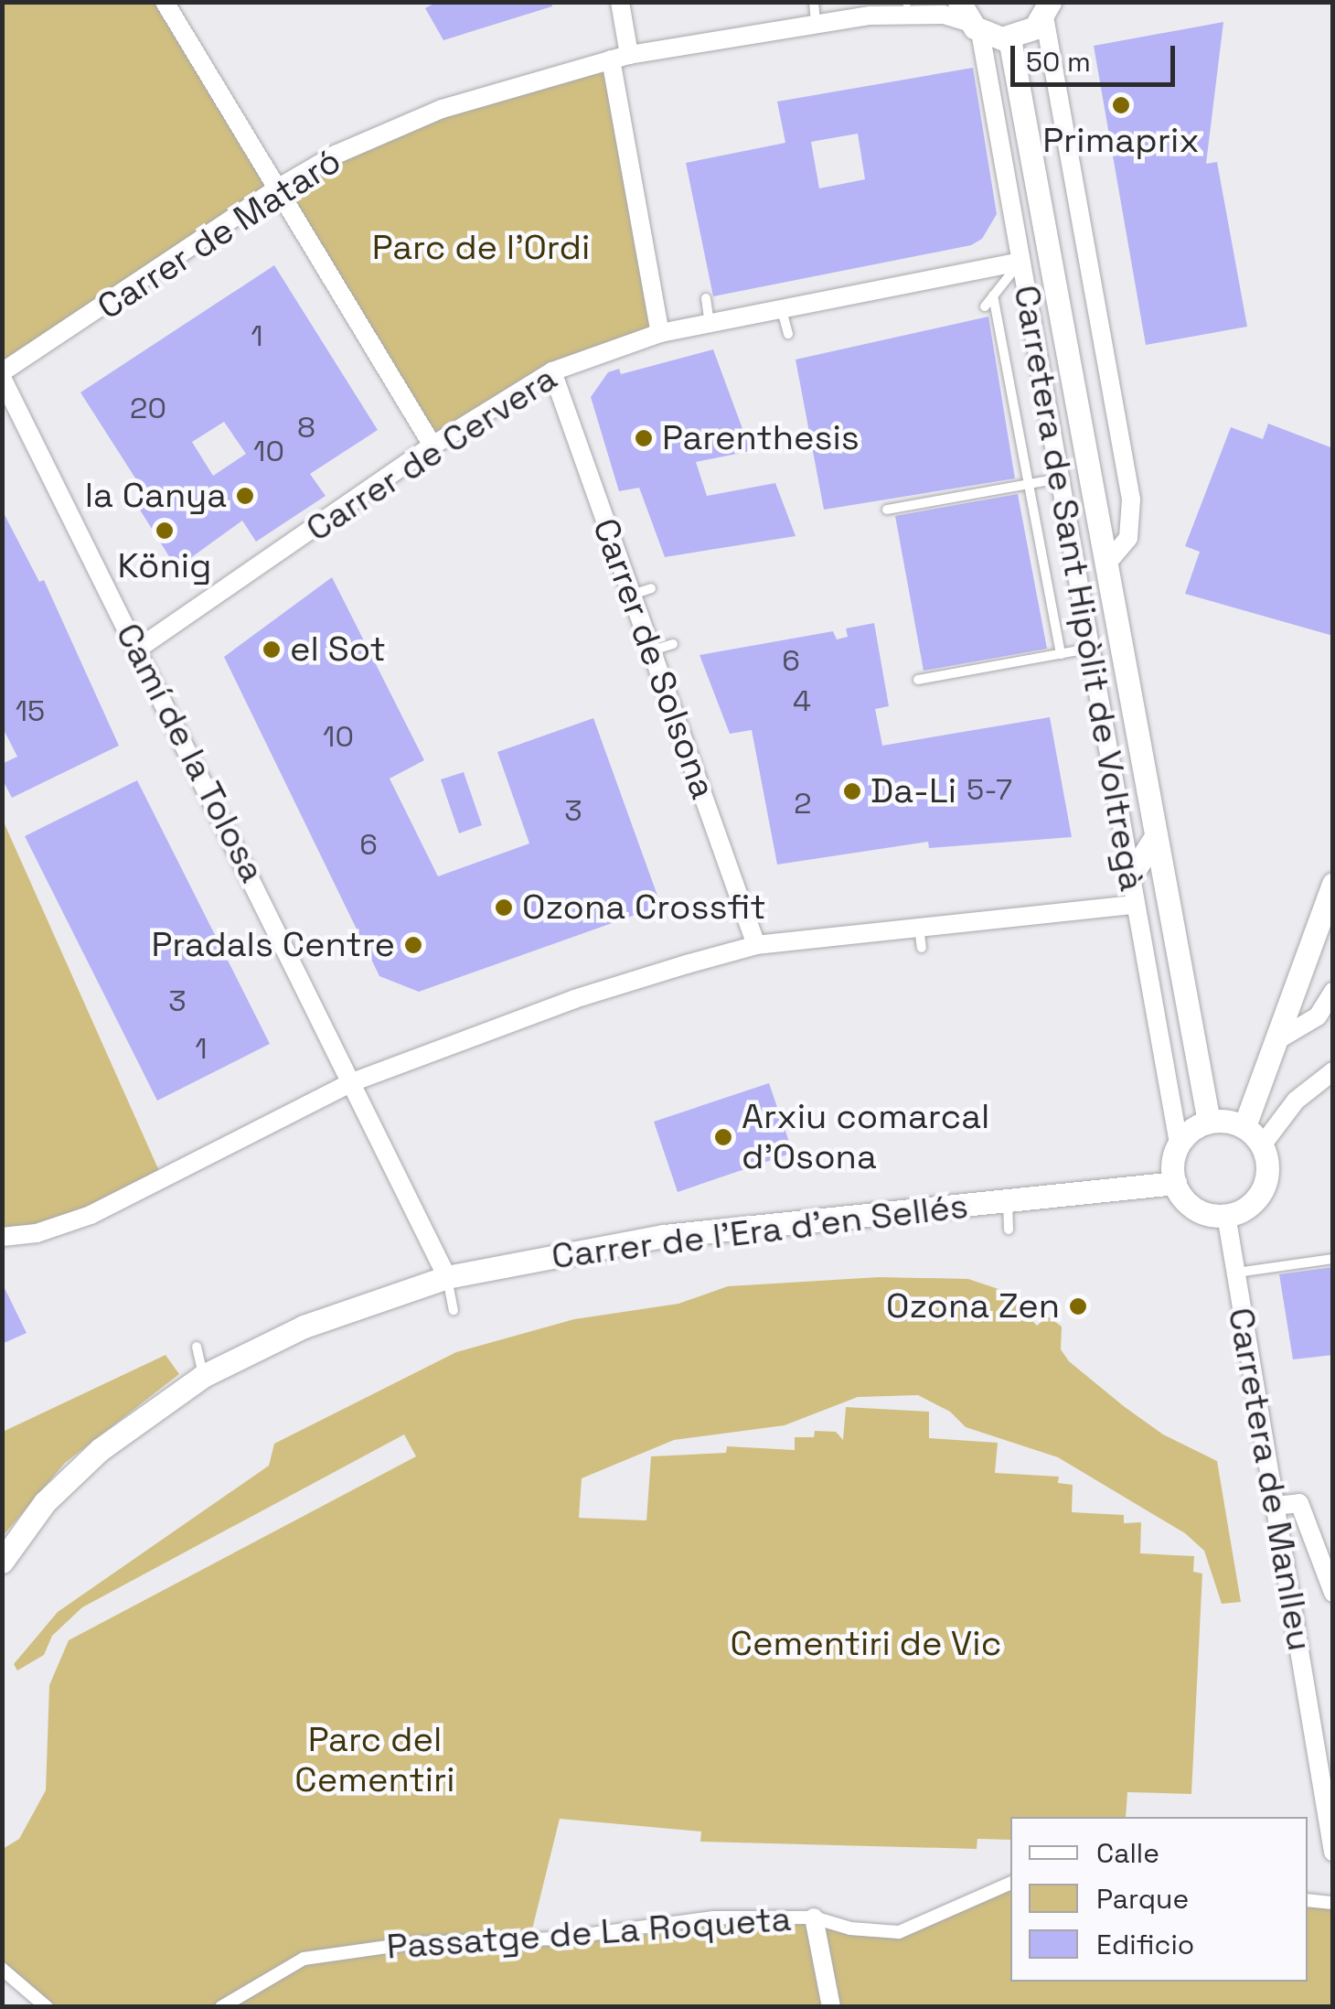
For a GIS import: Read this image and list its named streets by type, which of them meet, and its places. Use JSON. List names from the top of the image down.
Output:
{
  "streets": {
    "street": [
      "Carrer de Mataró",
      "Carrer de Cervera",
      "Carretera de Sant Hipòlit de Voltregà",
      "Carrer de Solsona",
      "Camí de la Tolosa",
      "Carrer de l'Era d'en Sellés",
      "Carretera de Manlleu",
      "Passatge de La Roqueta"
    ]
  },
  "crossings": [
    ["Carrer de Mataró", "Carretera de Sant Hipòlit de Voltregà"],
    ["Carrer de Mataró", "Camí de la Tolosa"],
    ["Carrer de Cervera", "Carretera de Sant Hipòlit de Voltregà"],
    ["Carrer de Cervera", "Carrer de Solsona"],
    ["Carrer de Cervera", "Camí de la Tolosa"],
    ["Carretera de Sant Hipòlit de Voltregà", "Carrer de l'Era d'en Sellés"],
    ["Carretera de Sant Hipòlit de Voltregà", "Carretera de Manlleu"],
    ["Camí de la Tolosa", "Carrer de l'Era d'en Sellés"],
    ["Carrer de l'Era d'en Sellés", "Carretera de Manlleu"]
  ],
  "parks": ["Parc de l'Ordi", "Cementiri de Vic", "Parc del Cementiri"],
  "places": [
    "Primaprix",
    "Parenthesis",
    "la Canya",
    "König",
    "el Sot",
    "Da-Li",
    "Ozona Crossfit",
    "Pradals Centre",
    "Arxiu comarcal d'Osona",
    "Ozona Zen"
  ],
  "house_numbers": [
    "1",
    "20",
    "8",
    "10",
    "6",
    "4",
    "15",
    "10",
    "5-7",
    "2",
    "3",
    "6",
    "3",
    "1"
  ],
  "legend": ["Calle", "Parque", "Edificio"],
  "scale_bar": "50 m"
}
